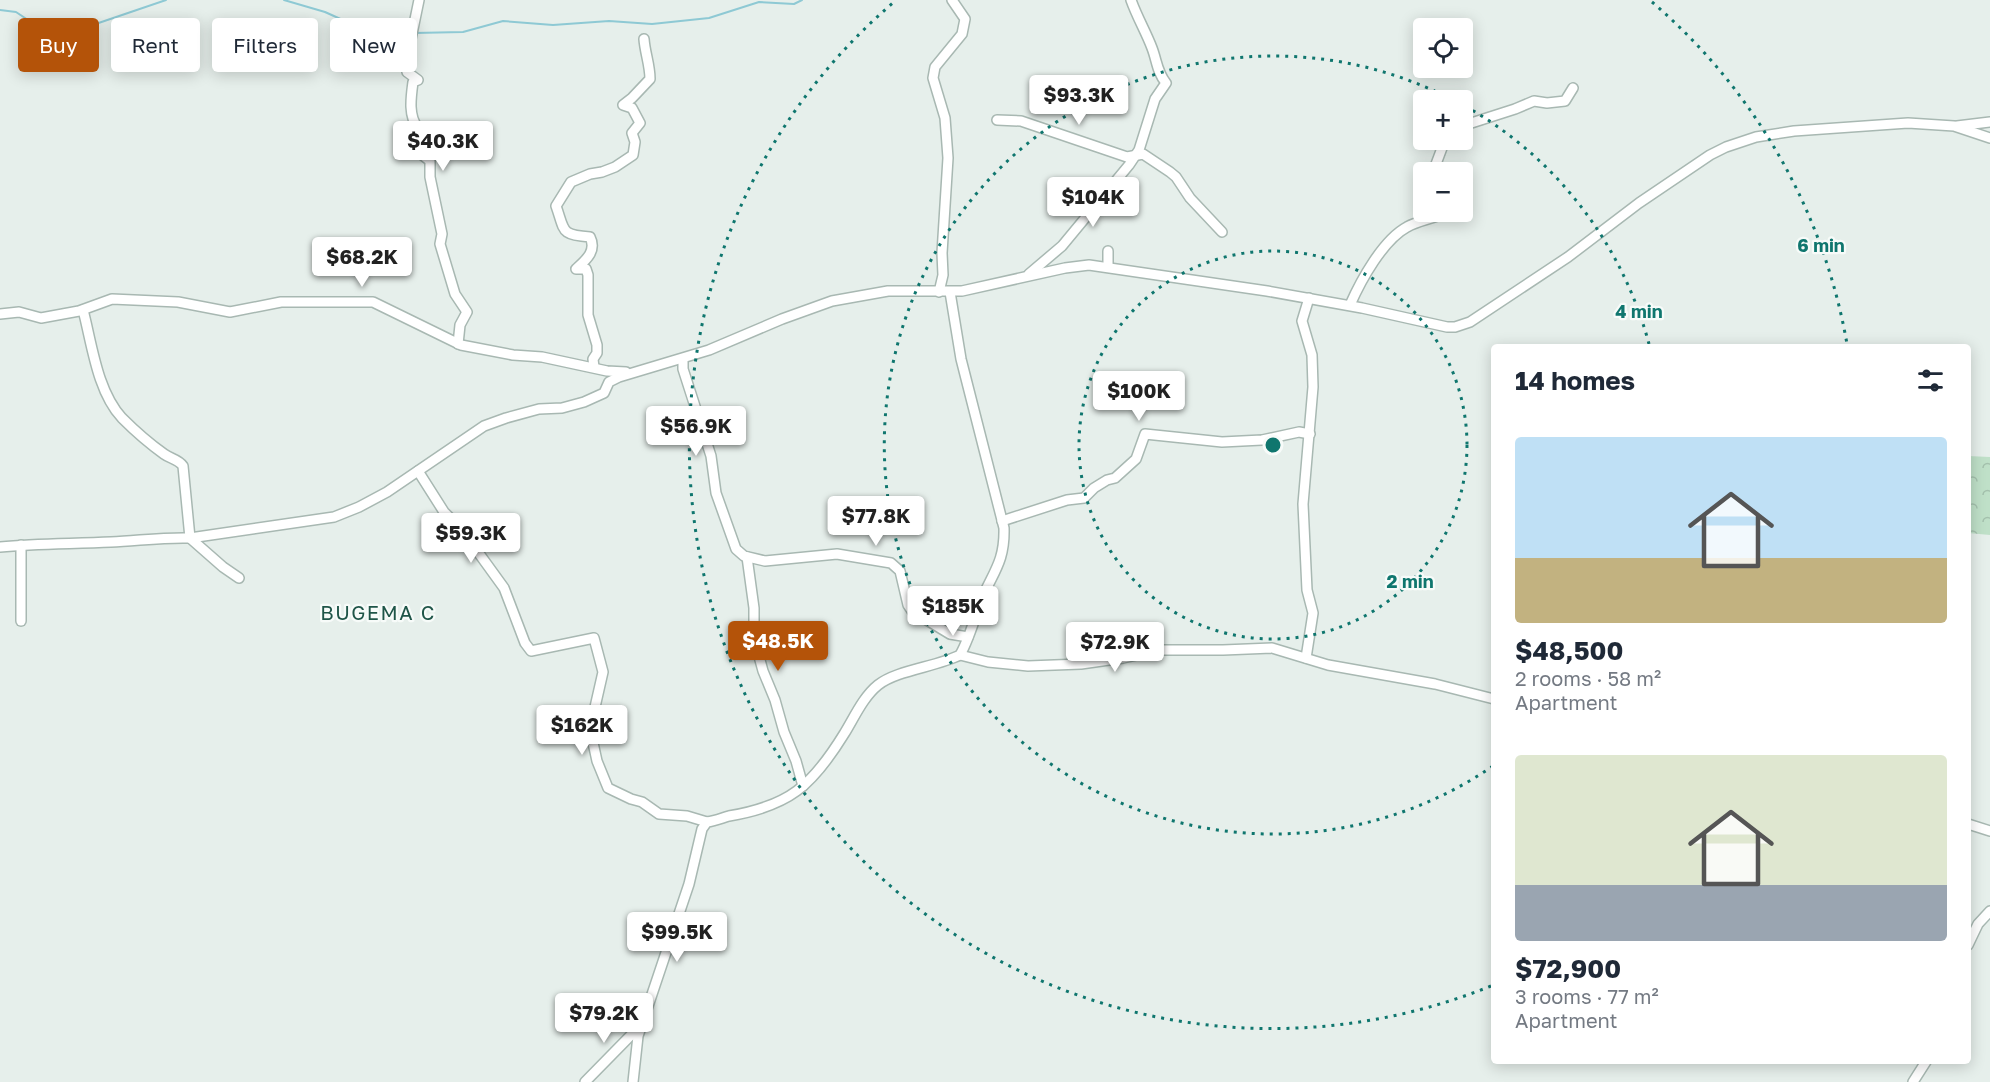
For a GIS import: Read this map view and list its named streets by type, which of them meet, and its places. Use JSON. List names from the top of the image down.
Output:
{
  "districts": ["BUGEMA C"],
  "page": {
    "map_buttons": ["+", "−"],
    "chip": [
      "Buy",
      "Rent",
      "Filters",
      "New"
    ],
    "price": [
      "$93.3K",
      "$40.3K",
      "$104K",
      "$68.2K",
      "$100K",
      "$56.9K",
      "$77.8K",
      "$59.3K",
      "$185K",
      "$48.5K",
      "$72.9K",
      "$162K",
      "$99.5K",
      "$79.2K"
    ],
    "heading": "14 homes",
    "list": [
      {
        "name": "$48,500",
        "note": "2 rooms · 58 m² · Apartment"
      },
      {
        "name": "$72,900",
        "note": "3 rooms · 77 m² · Apartment"
      }
    ]
  },
  "rings": ["6 min", "4 min", "2 min"]
}
